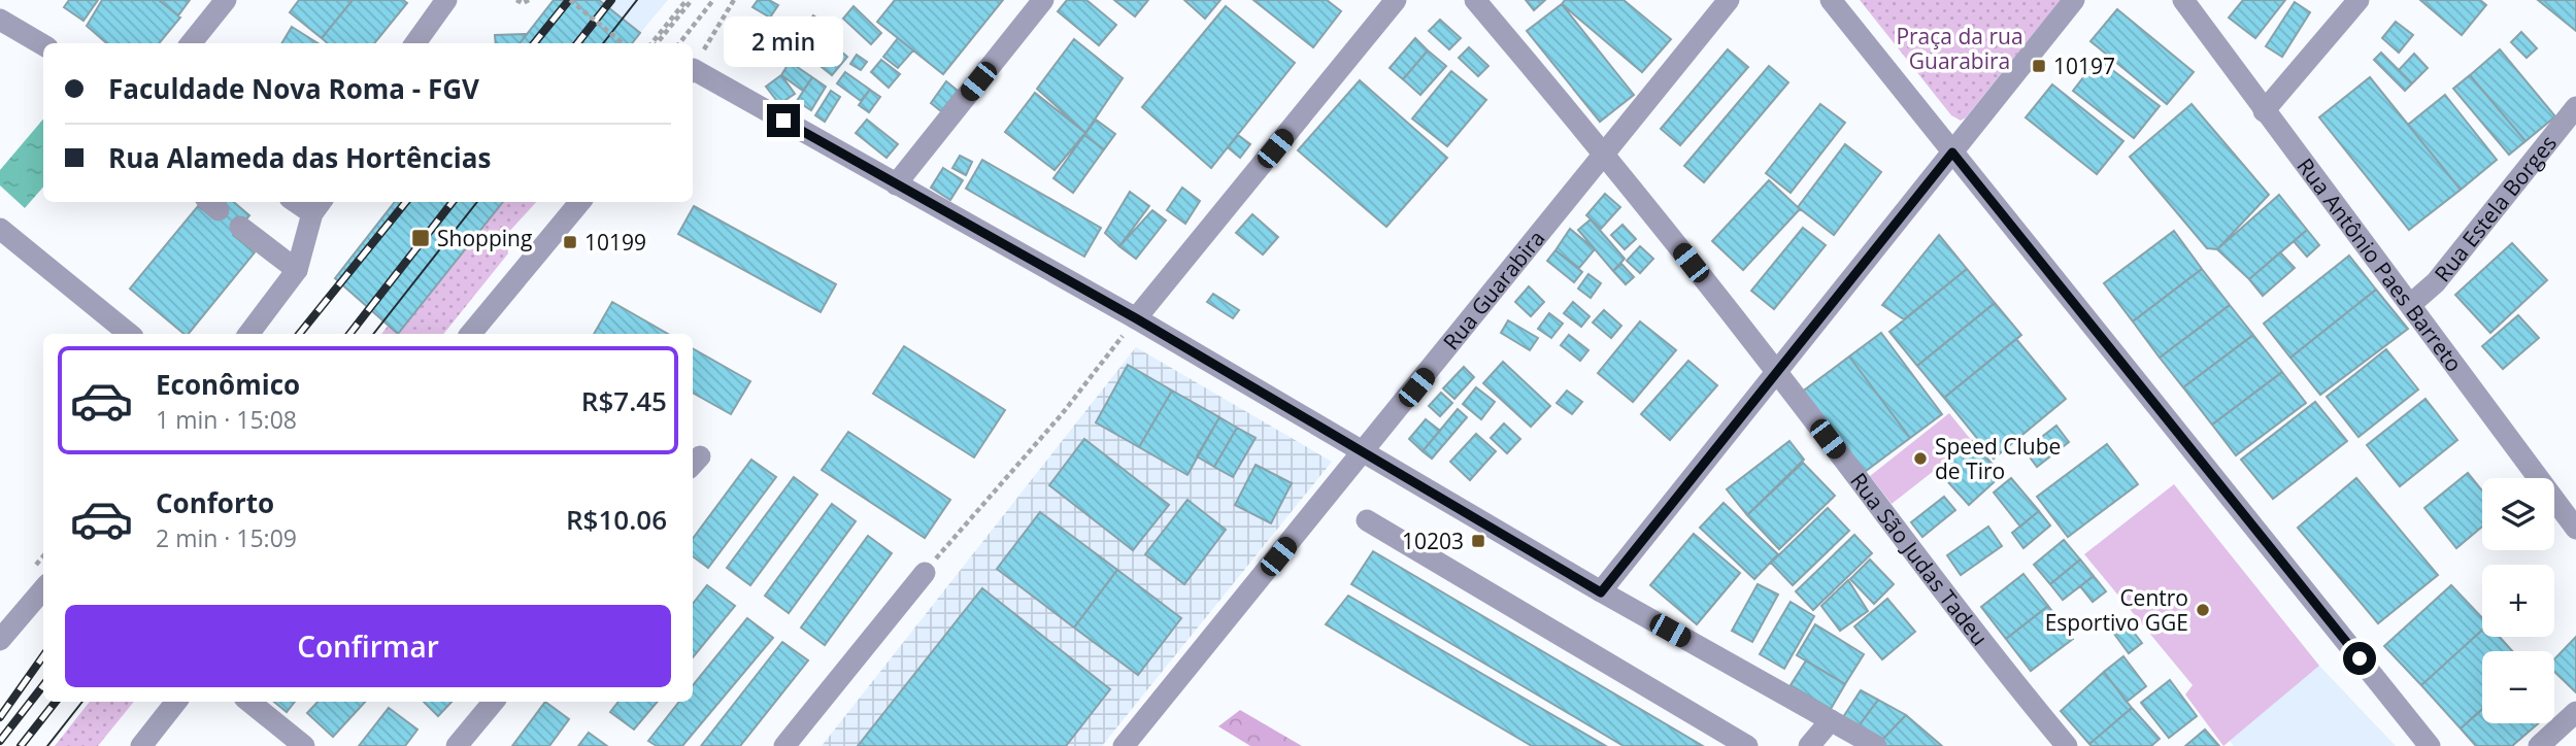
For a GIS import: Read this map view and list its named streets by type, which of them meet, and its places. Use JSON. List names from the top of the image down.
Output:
{
  "streets": {
    "street": [
      "Rua Estela Borges",
      "Rua Antônio Paes Barreto",
      "Rua Guarabira",
      "Rua São Judas Tadeu"
    ]
  },
  "crossings": [
    ["Rua Estela Borges", "Rua Antônio Paes Barreto"],
    ["Rua Guarabira", "Rua São Judas Tadeu"]
  ],
  "parks": ["Praça da rua Guarabira"],
  "places": {
    "transit": [
      "10197",
      "Shopping",
      "10199",
      "10203"
    ],
    "other": ["Speed Clube de Tiro", "Centro Esportivo GGE"]
  },
  "page": {
    "bubble": "2 min",
    "banner": ["Faculdade Nova Roma - FGV", "Rua Alameda das Hortências"],
    "list": [
      {
        "name": "Econômico",
        "note": "1 min · 15:08",
        "value": "R$7.45"
      },
      {
        "name": "Conforto",
        "note": "2 min · 15:09",
        "value": "R$10.06"
      }
    ],
    "map_buttons": ["+", "−"],
    "buttons": "Confirmar"
  }
}
